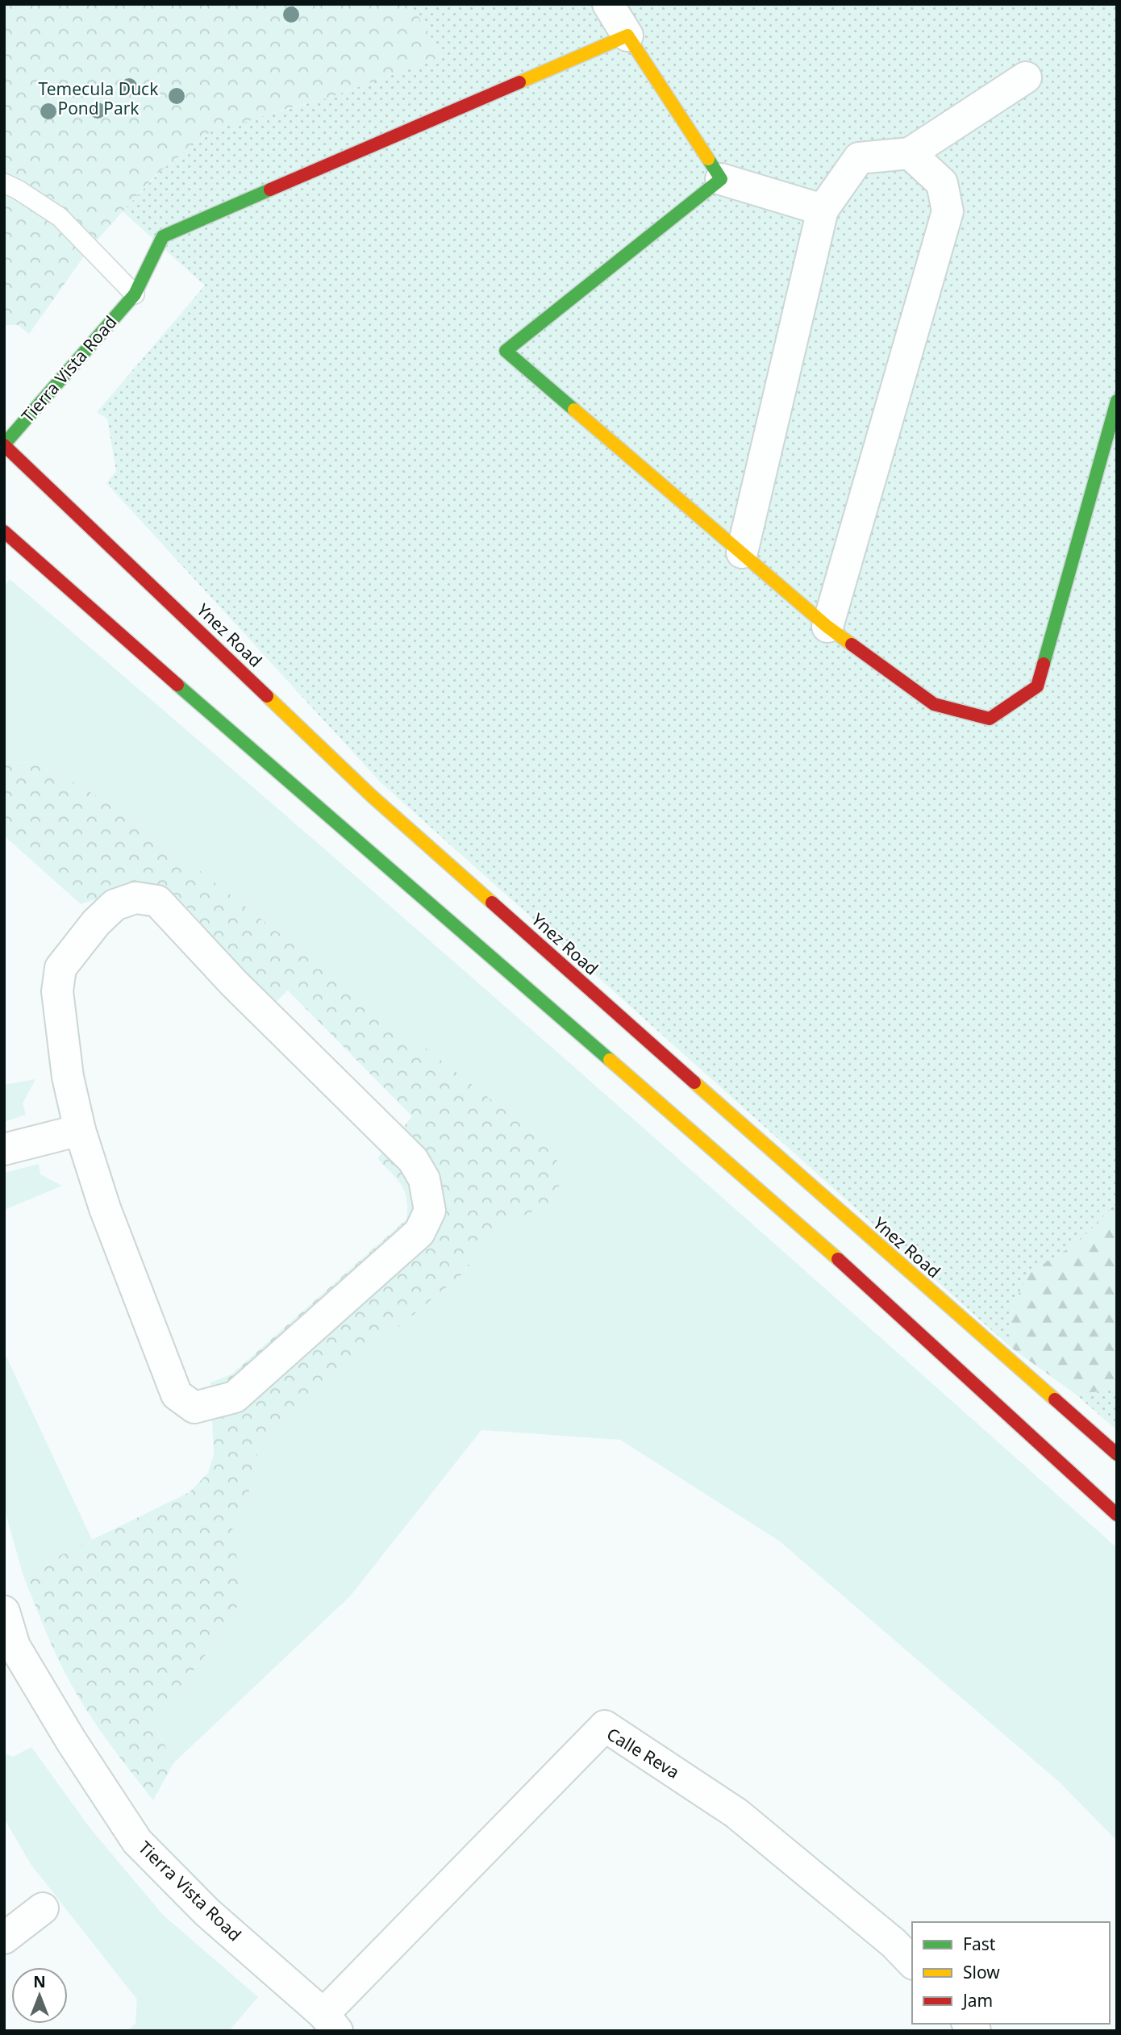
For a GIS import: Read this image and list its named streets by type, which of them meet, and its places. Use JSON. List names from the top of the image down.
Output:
{
  "streets": {
    "main road": ["Tierra Vista Road", "Ynez Road"],
    "street": ["Calle Reva"]
  },
  "crossings": [
    ["Tierra Vista Road", "Ynez Road"],
    ["Tierra Vista Road", "Calle Reva"]
  ],
  "parks": ["Temecula Duck Pond Park"],
  "legend": ["Fast", "Slow", "Jam"],
  "north": "top"
}
